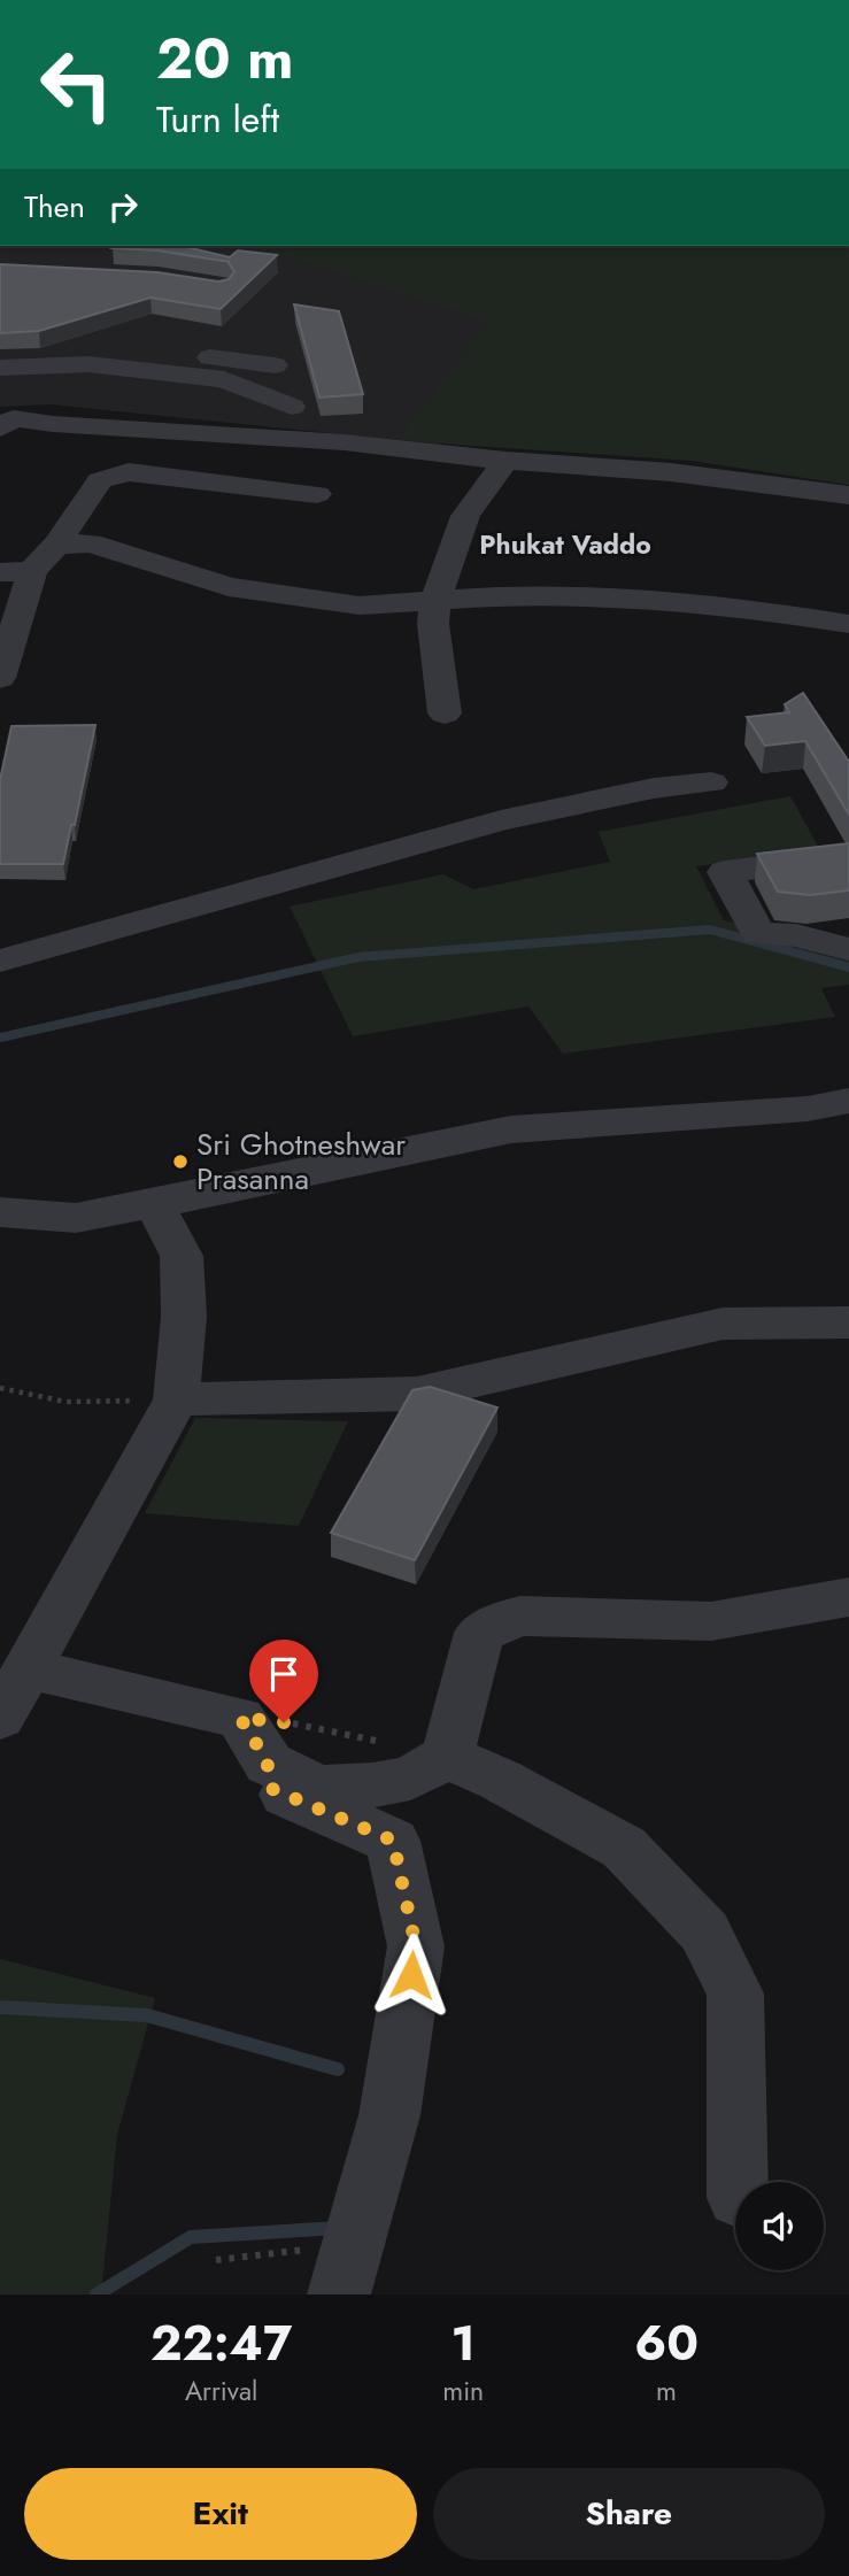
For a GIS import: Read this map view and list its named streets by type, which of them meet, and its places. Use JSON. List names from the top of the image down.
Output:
{
  "districts": ["Phukat Vaddo"],
  "places": ["Sri Ghotneshwar Prasanna"],
  "page": {
    "turn": ["20 m", "Turn left"],
    "then": "Then",
    "eta": [
      "22:47",
      "Arrival",
      "1",
      "min",
      "60",
      "m"
    ],
    "buttons": ["Exit", "Share"]
  }
}
